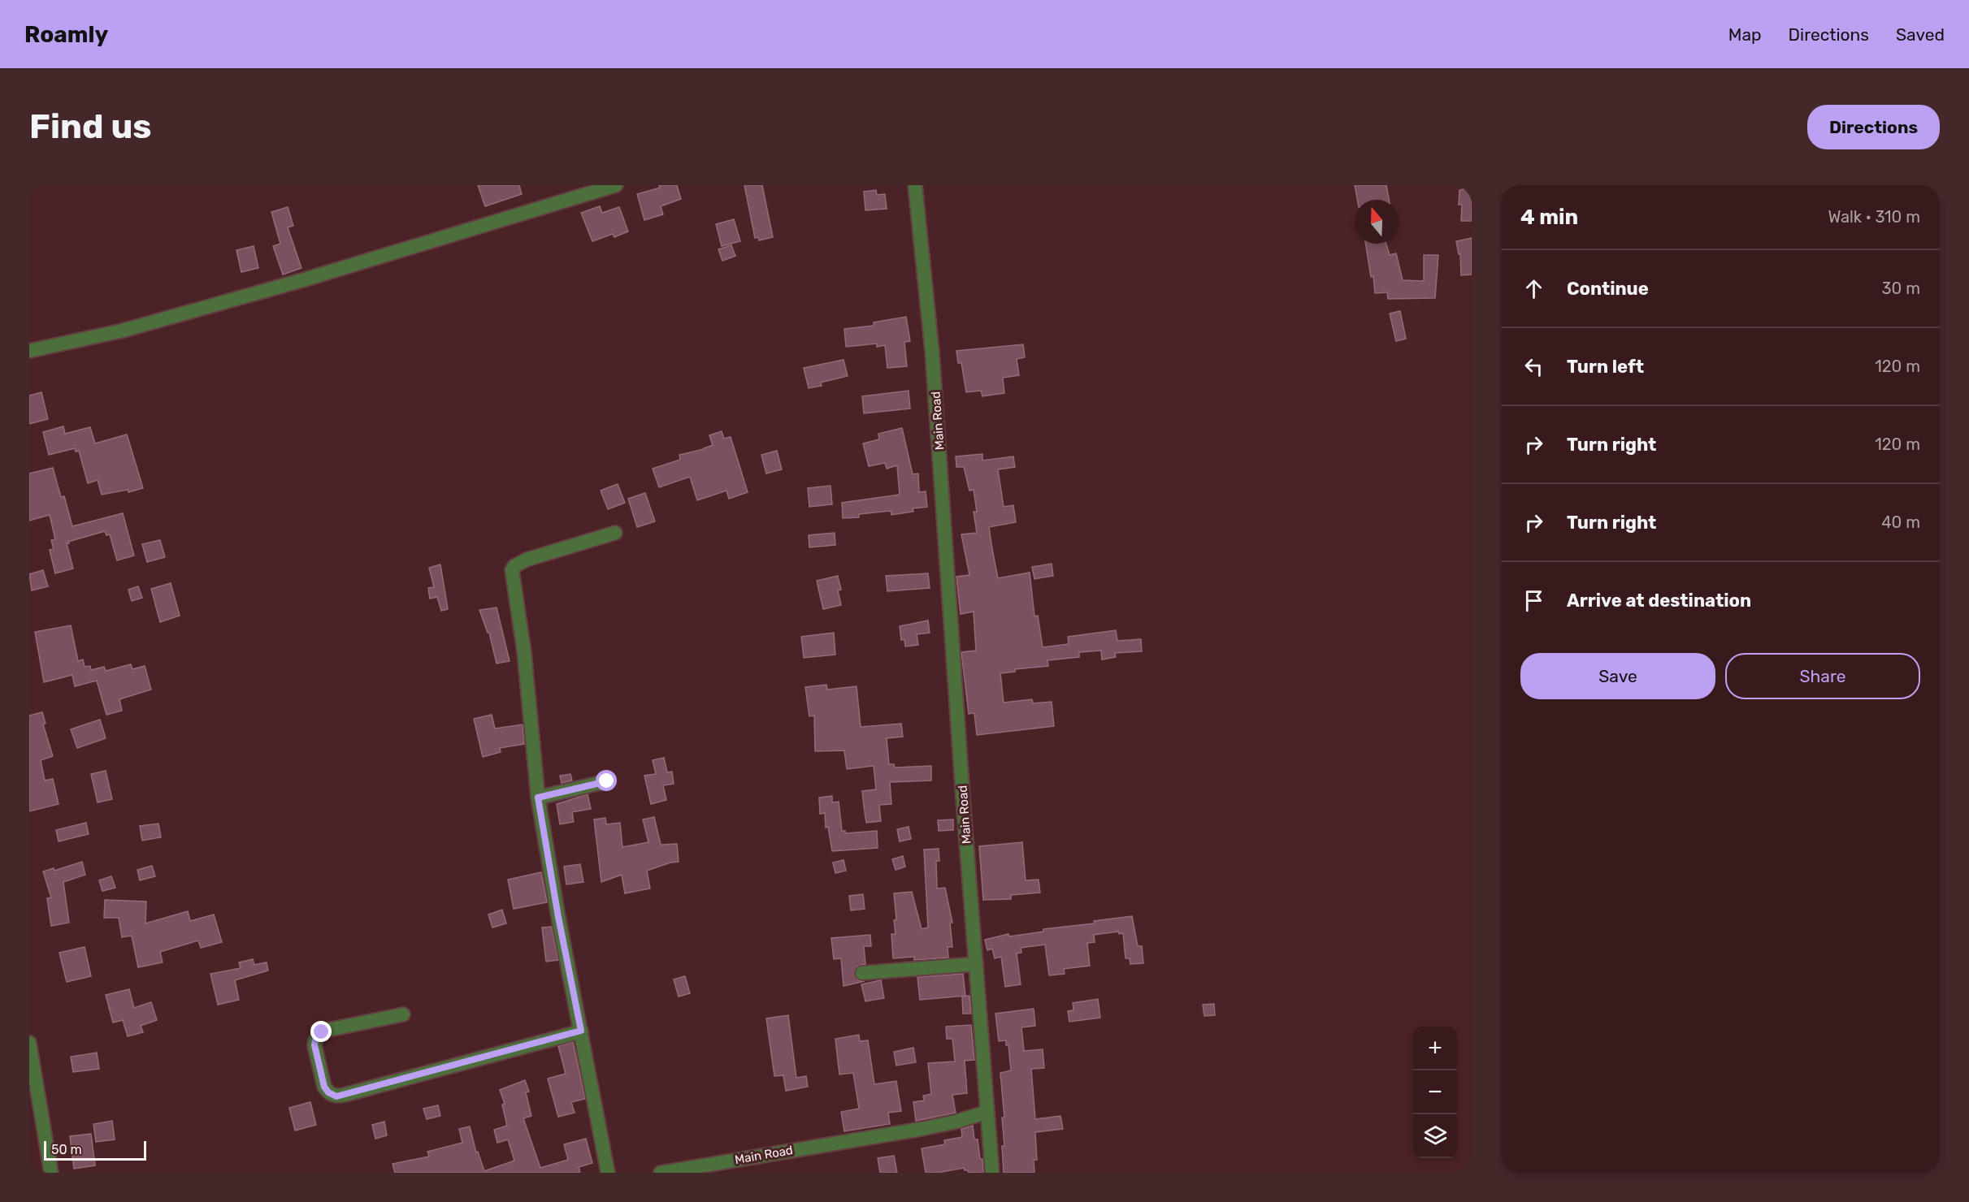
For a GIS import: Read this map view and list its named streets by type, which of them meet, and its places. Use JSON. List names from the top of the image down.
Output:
{
  "streets": {
    "street": ["Main Road"]
  },
  "scale_bar": "50 m",
  "north": "top",
  "page": {
    "header": "Roamly",
    "nav": ["Map", "Directions", "Saved"],
    "buttons": [
      "Directions",
      ["Save", "Share"]
    ],
    "title": "Find us",
    "heading": ["4 min", "Walk · 310 m"],
    "list": [
      ["Continue", "30 m"],
      ["Turn left", "120 m"],
      ["Turn right", "120 m"],
      ["Turn right", "40 m"],
      "Arrive at destination"
    ],
    "map_buttons": ["+", "−"],
    "scale": "50 m"
  }
}
